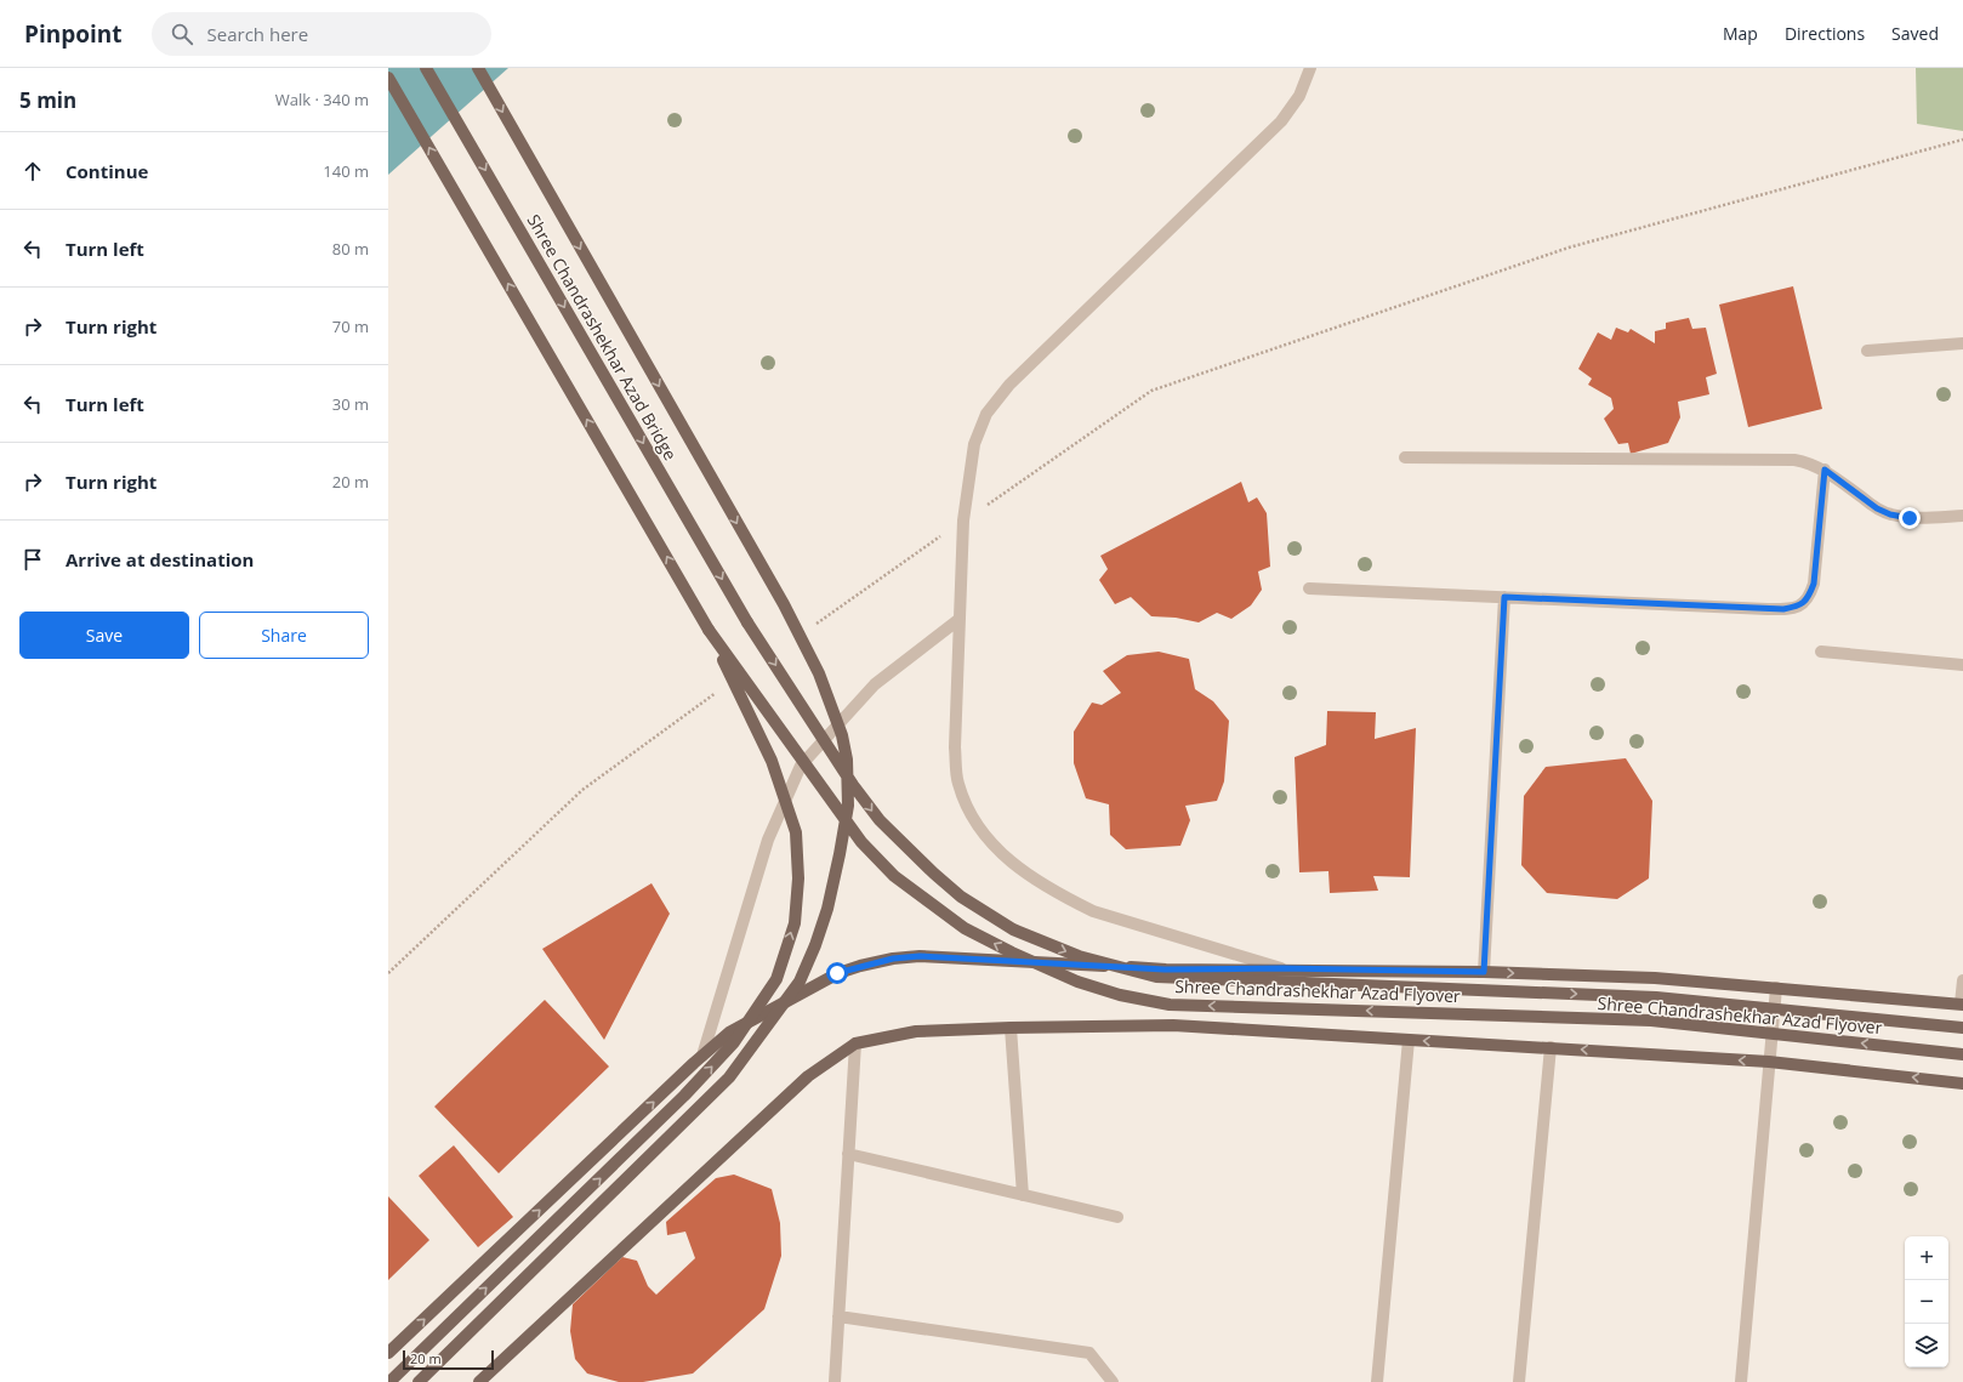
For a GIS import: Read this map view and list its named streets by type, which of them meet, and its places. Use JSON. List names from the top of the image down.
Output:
{
  "streets": {
    "main road": ["Shree Chandrashekhar Azad Bridge", "Shree Chandrashekhar Azad Flyover"]
  },
  "crossings": [
    ["Shree Chandrashekhar Azad Bridge", "Shree Chandrashekhar Azad Flyover"]
  ],
  "scale_bar": "20 m",
  "page": {
    "header": "Pinpoint",
    "search": "Search here",
    "nav": ["Map", "Directions", "Saved"],
    "heading": ["5 min", "Walk · 340 m"],
    "list": [
      ["Continue", "140 m"],
      ["Turn left", "80 m"],
      ["Turn right", "70 m"],
      ["Turn left", "30 m"],
      ["Turn right", "20 m"],
      "Arrive at destination"
    ],
    "buttons": ["Save", "Share"],
    "map_buttons": ["+", "−"],
    "scale": "20 m"
  }
}
